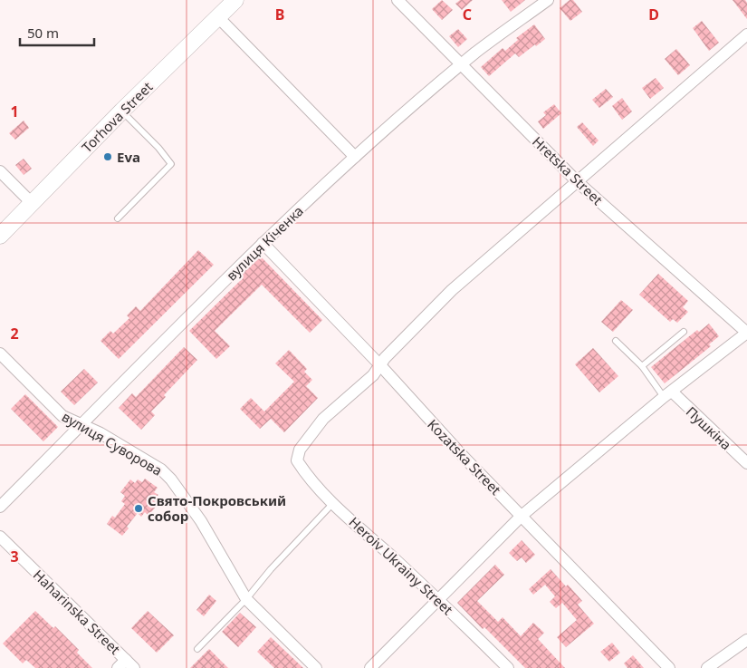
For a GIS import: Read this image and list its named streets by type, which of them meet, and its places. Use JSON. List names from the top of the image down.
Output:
{
  "streets": {
    "main road": ["Torhova Street"],
    "street": [
      "Hretska Street",
      "вулиця Кіченка",
      "Пушкіна",
      "вулиця Суворова",
      "Kozatska Street",
      "Heroiv Ukrainy Street",
      "Haharinska Street"
    ]
  },
  "crossings": [
    ["Hretska Street", "вулиця Кіченка"],
    ["вулиця Кіченка", "вулиця Суворова"],
    ["вулиця Кіченка", "Kozatska Street"],
    ["Kozatska Street", "Heroiv Ukrainy Street"]
  ],
  "places": ["Eva", "Свято-Покровський собор"],
  "scale_bar": "50 m",
  "grid": {
    "columns": ["B", "C", "D"],
    "rows": ["1", "2", "3"]
  }
}
